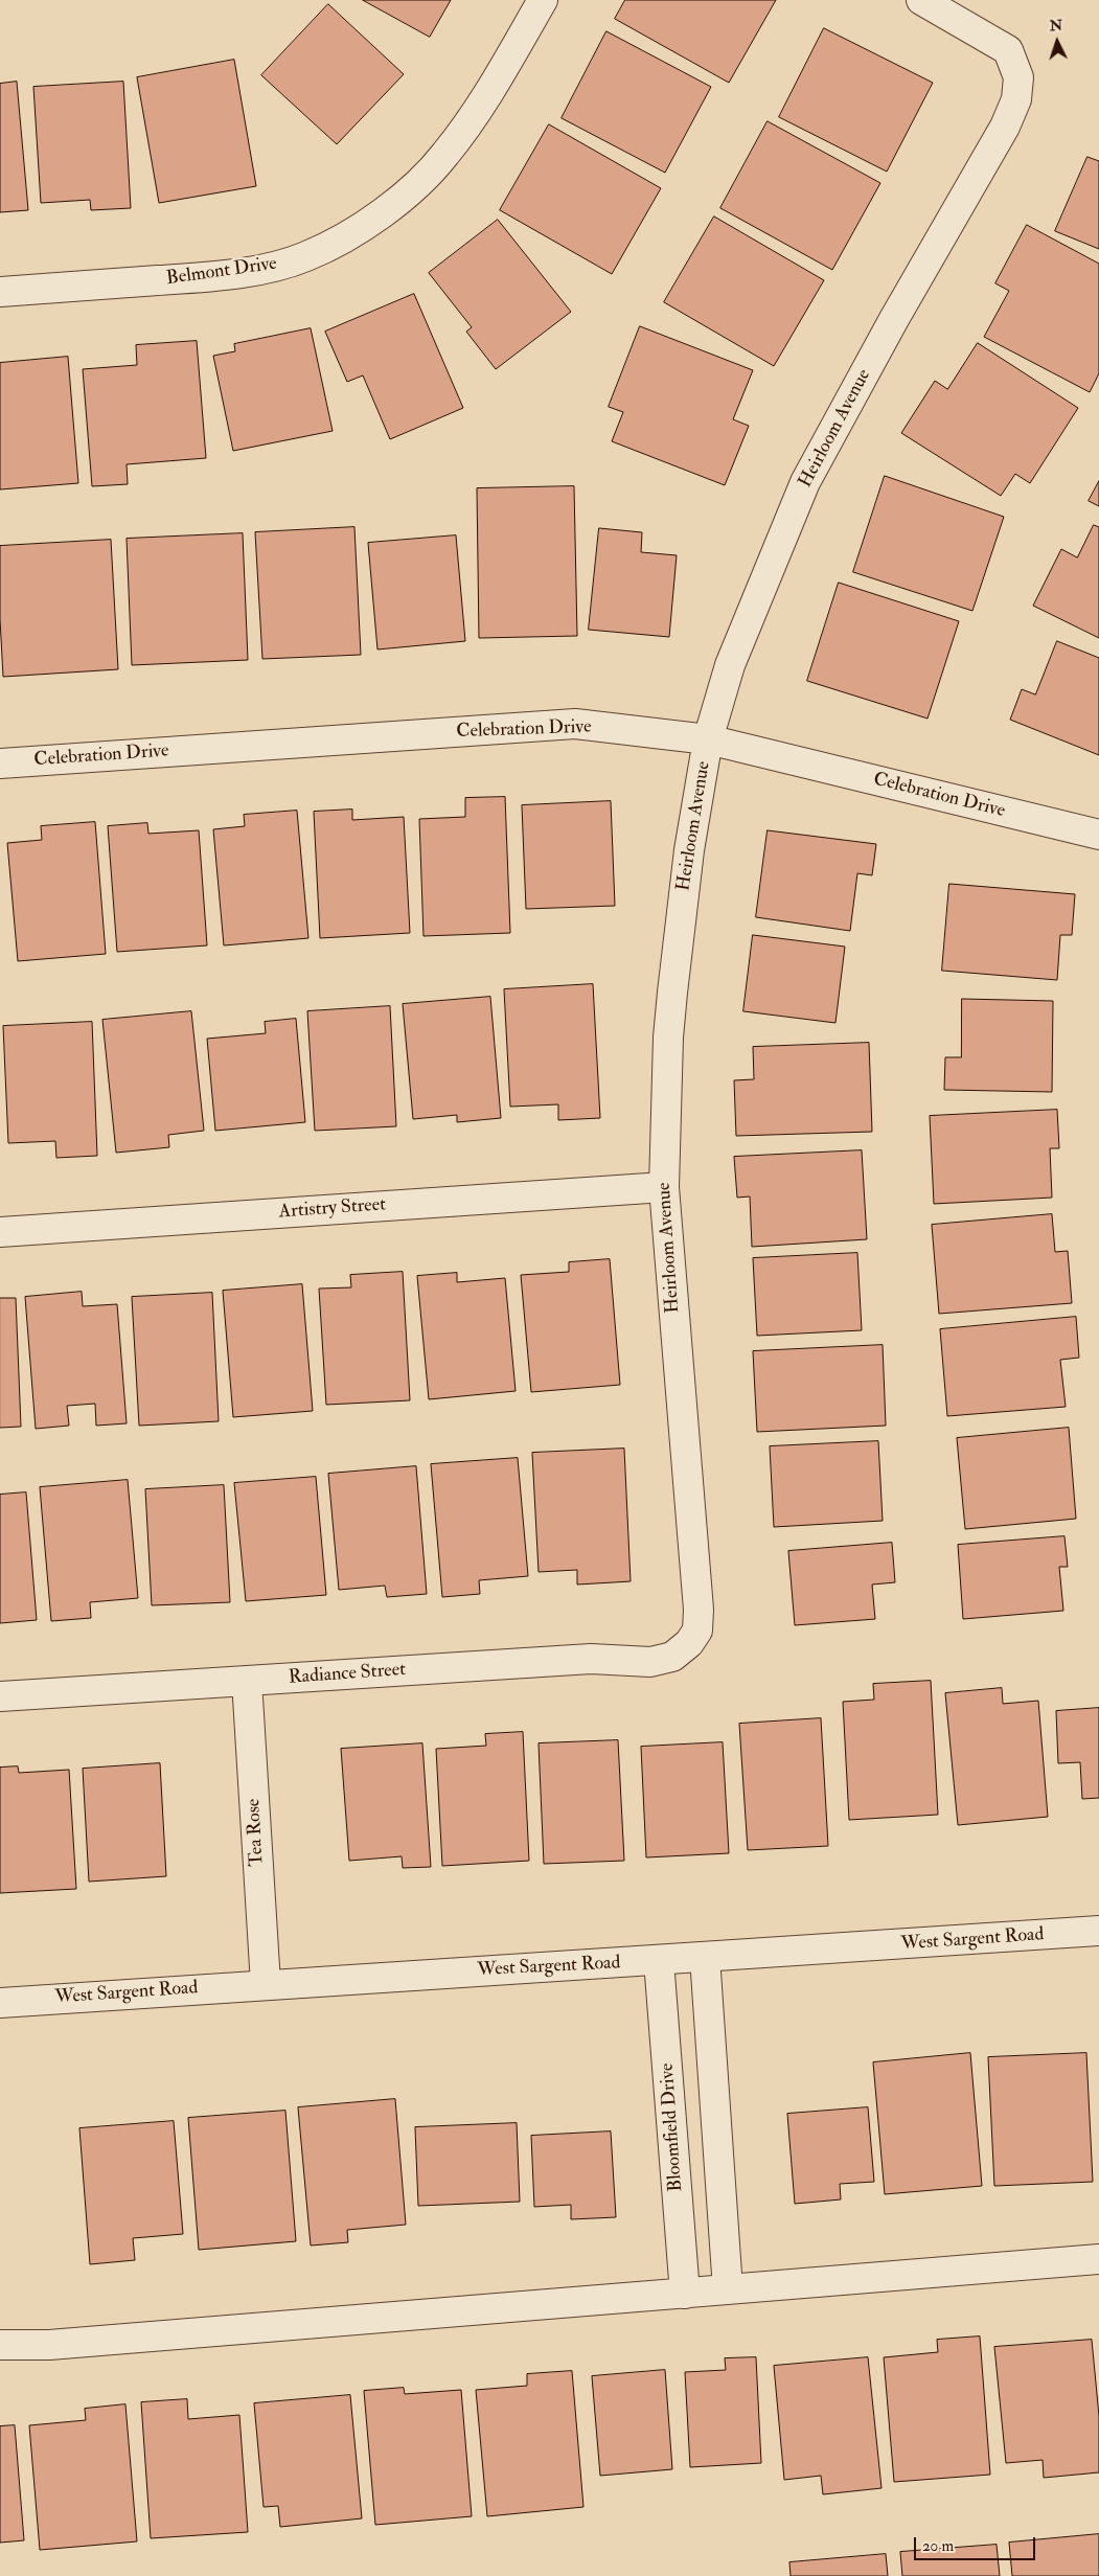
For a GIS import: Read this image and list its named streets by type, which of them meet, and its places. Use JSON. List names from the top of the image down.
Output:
{
  "streets": {
    "street": [
      "Belmont Drive",
      "Heirloom Avenue",
      "Celebration Drive",
      "Artistry Street",
      "Radiance Street",
      "Tea Rose",
      "West Sargent Road",
      "Bloomfield Drive"
    ]
  },
  "crossings": [
    ["Heirloom Avenue", "Celebration Drive"],
    ["Heirloom Avenue", "Artistry Street"],
    ["Heirloom Avenue", "Radiance Street"],
    ["Radiance Street", "Tea Rose"],
    ["Tea Rose", "West Sargent Road"],
    ["West Sargent Road", "Bloomfield Drive"]
  ],
  "scale_bar": "20 m",
  "north": "top"
}
